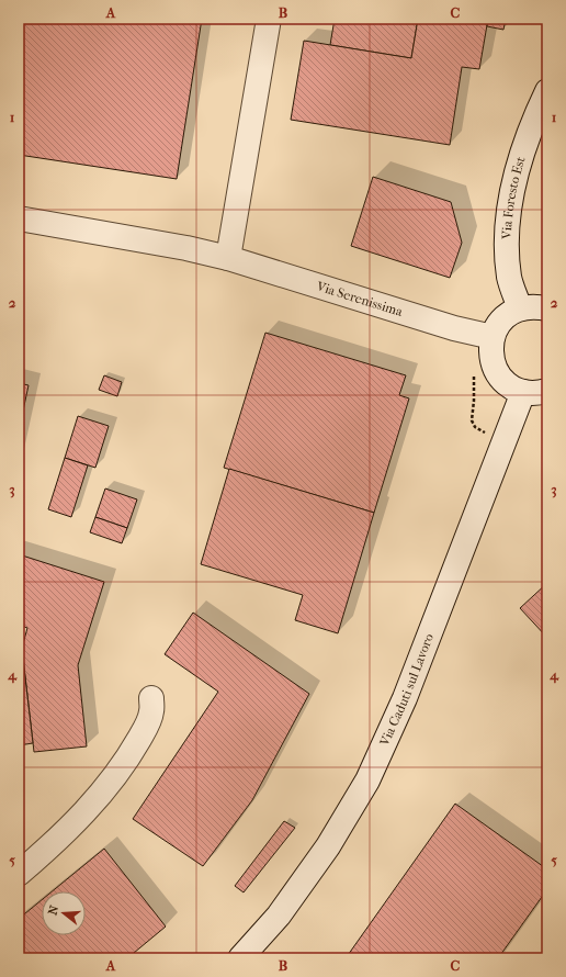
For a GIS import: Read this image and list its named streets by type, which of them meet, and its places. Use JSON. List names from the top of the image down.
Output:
{
  "streets": {
    "street": ["Via Foresto Est", "Via Serenissima", "Via Caduti sul Lavoro"]
  },
  "north": "left",
  "grid": {
    "columns": ["A", "B", "C"],
    "rows": [
      "1",
      "2",
      "3",
      "4",
      "5"
    ]
  }
}
